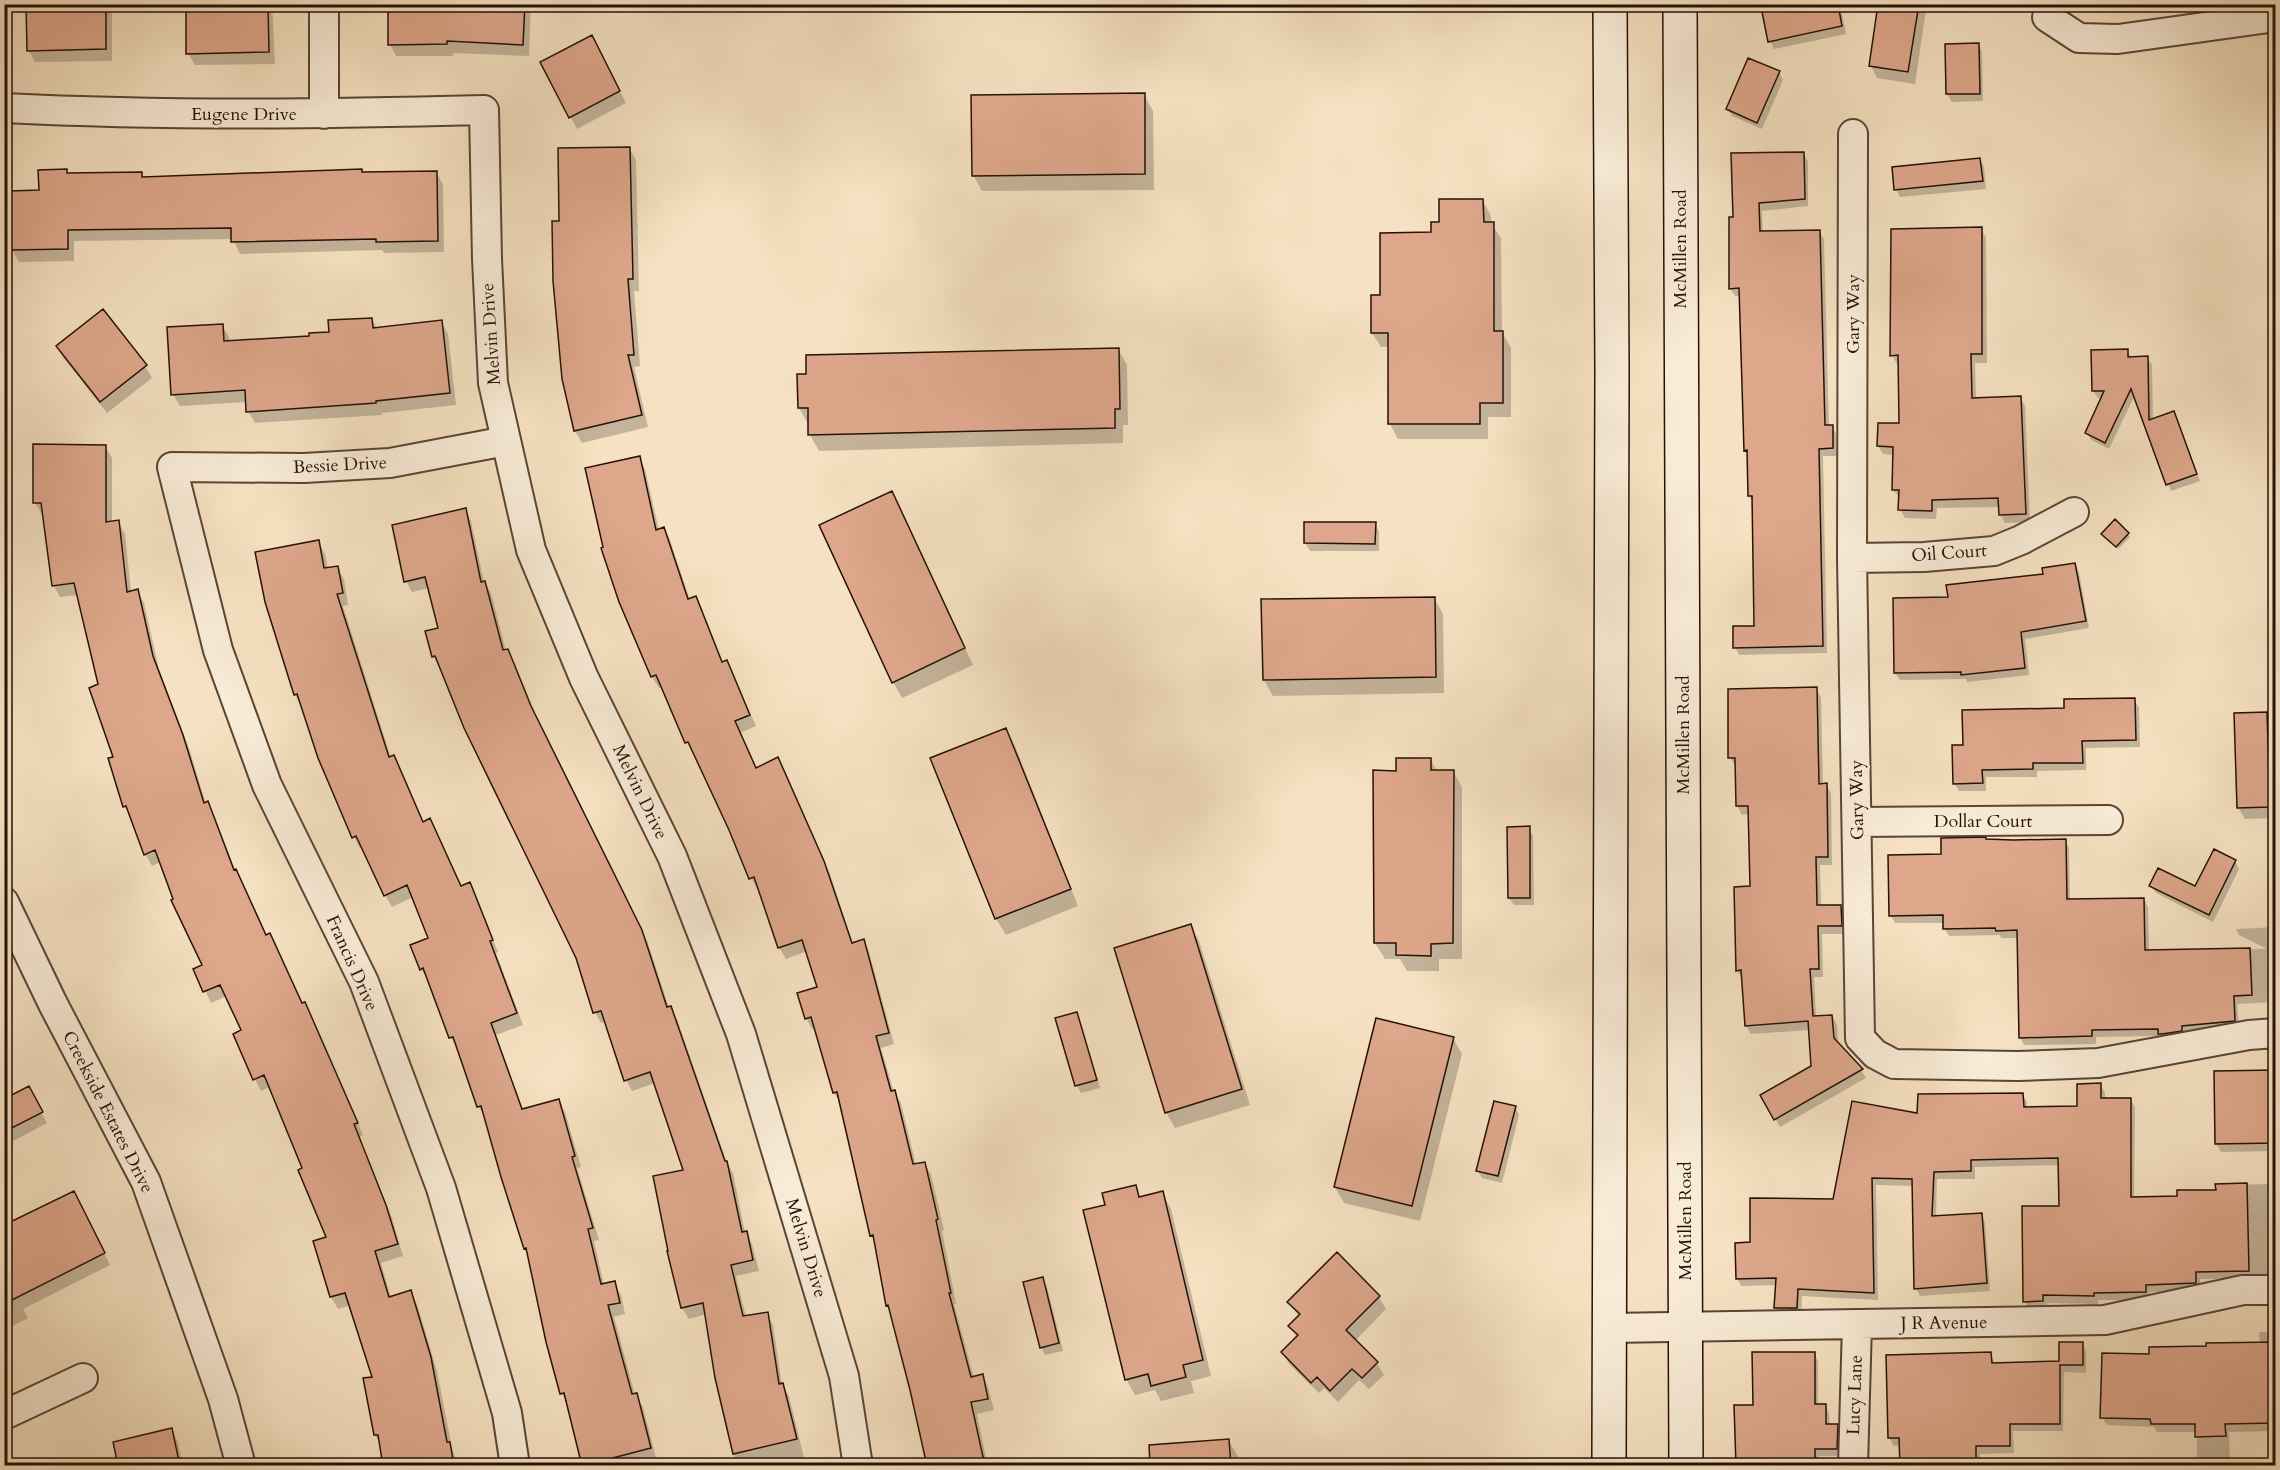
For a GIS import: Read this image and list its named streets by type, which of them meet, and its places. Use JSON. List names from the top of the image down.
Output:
{
  "streets": {
    "main road": ["McMillen Road"],
    "street": [
      "Eugene Drive",
      "Gary Way",
      "Melvin Drive",
      "Bessie Drive",
      "Oil Court",
      "Dollar Court",
      "Francis Drive",
      "Creekside Estates Drive",
      "J R Avenue",
      "Lucy Lane"
    ]
  },
  "crossings": [
    ["Eugene Drive", "Melvin Drive"],
    ["McMillen Road", "J R Avenue"],
    ["Gary Way", "Oil Court"],
    ["Gary Way", "Dollar Court"],
    ["Melvin Drive", "Bessie Drive"],
    ["Bessie Drive", "Francis Drive"],
    ["J R Avenue", "Lucy Lane"]
  ]
}
